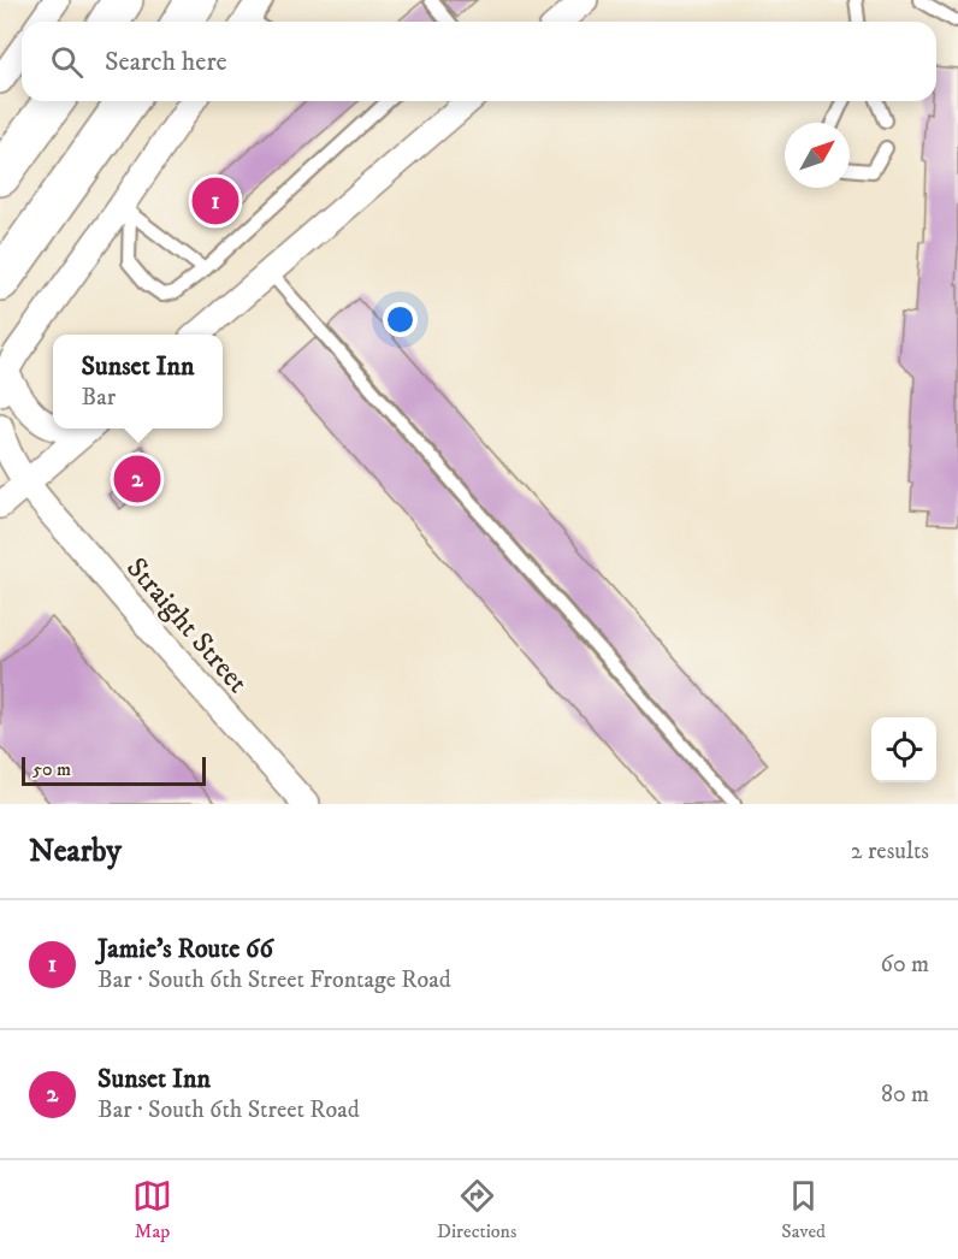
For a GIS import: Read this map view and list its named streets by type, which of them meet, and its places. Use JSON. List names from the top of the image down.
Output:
{
  "streets": {
    "street": ["Straight Street"]
  },
  "scale_bar": "50 m",
  "north": "top right",
  "page": {
    "search": "Search here",
    "pins": ["1", "2"],
    "popup": ["Sunset Inn", "Bar"],
    "scale": "50 m",
    "heading": ["Nearby", "2 results"],
    "list": [
      {
        "mark": "1",
        "name": "Jamie's Route 66",
        "note": "Bar · South 6th Street Frontage Road",
        "value": "60 m"
      },
      {
        "mark": "2",
        "name": "Sunset Inn",
        "note": "Bar · South 6th Street Road",
        "value": "80 m"
      }
    ],
    "nav": ["Map", "Directions", "Saved"]
  }
}
